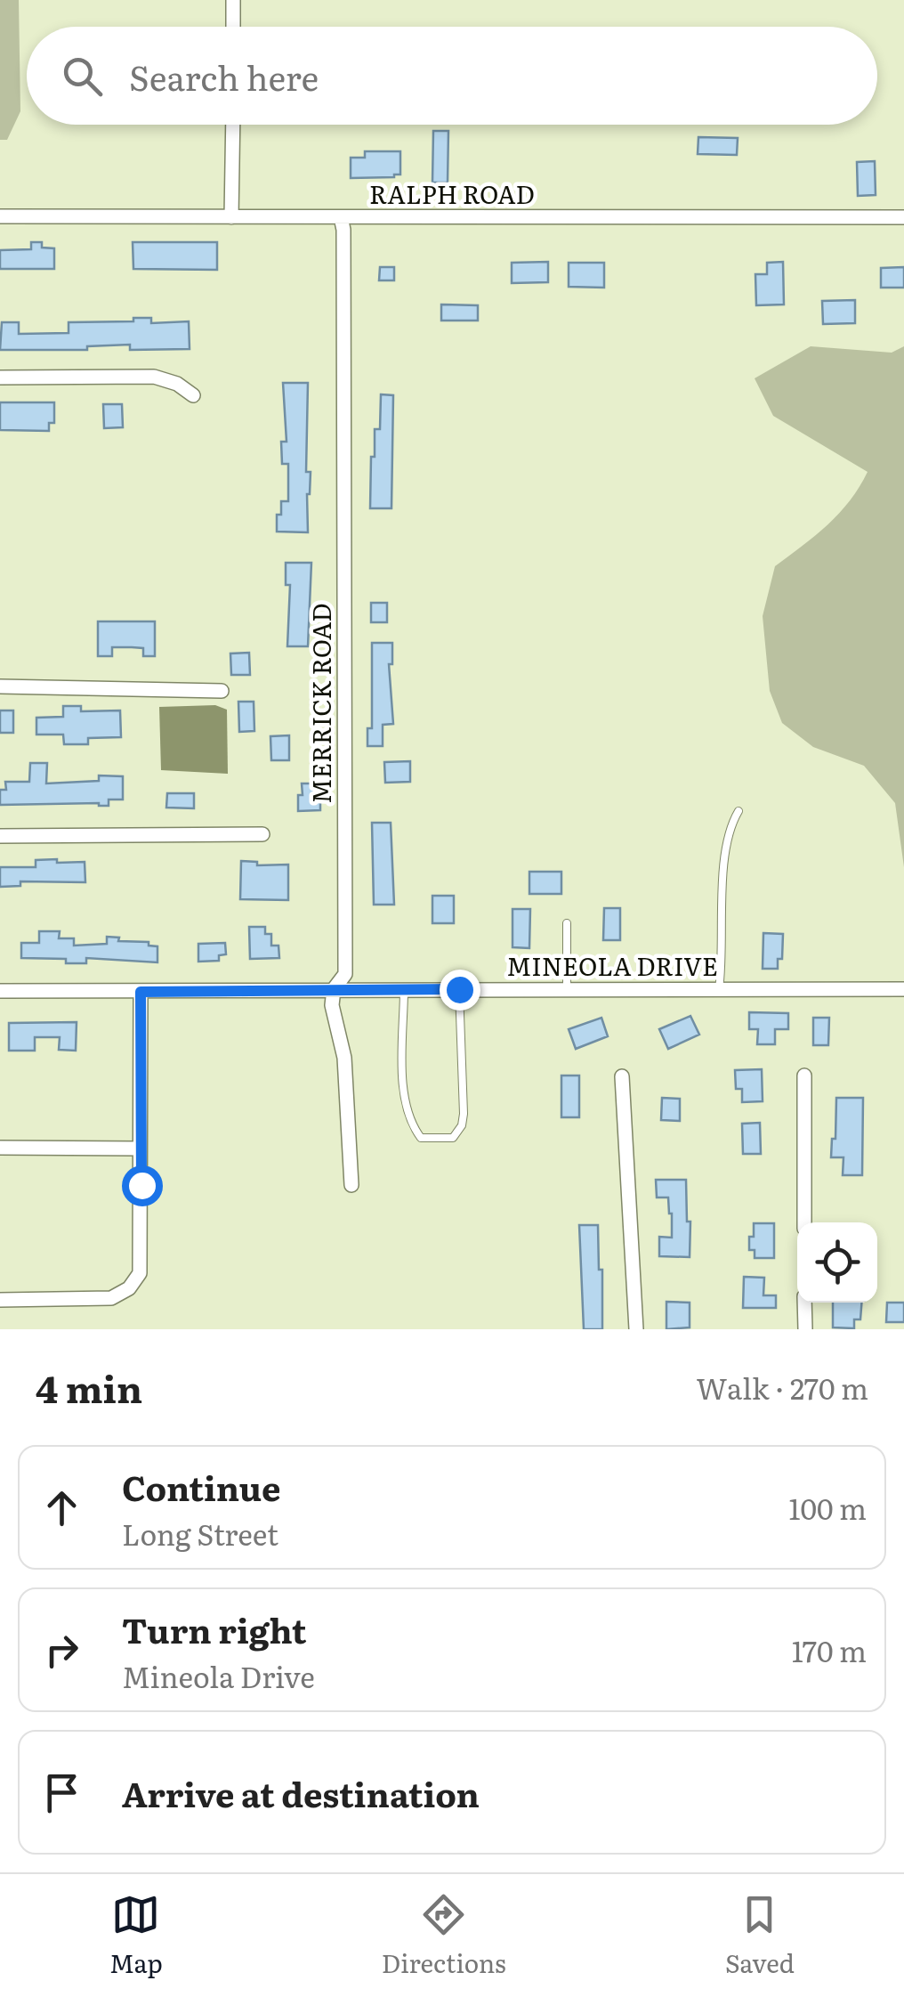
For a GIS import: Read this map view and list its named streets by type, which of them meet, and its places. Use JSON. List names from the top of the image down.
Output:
{
  "streets": {
    "street": ["RALPH ROAD", "MERRICK ROAD", "MINEOLA DRIVE"]
  },
  "crossings": [
    ["RALPH ROAD", "MERRICK ROAD"],
    ["MERRICK ROAD", "MINEOLA DRIVE"]
  ],
  "page": {
    "search": "Search here",
    "heading": ["4 min", "Walk · 270 m"],
    "list": [
      ["Continue", "Long Street", "100 m"],
      ["Turn right", "Mineola Drive", "170 m"],
      "Arrive at destination"
    ],
    "nav": ["Map", "Directions", "Saved"]
  }
}
